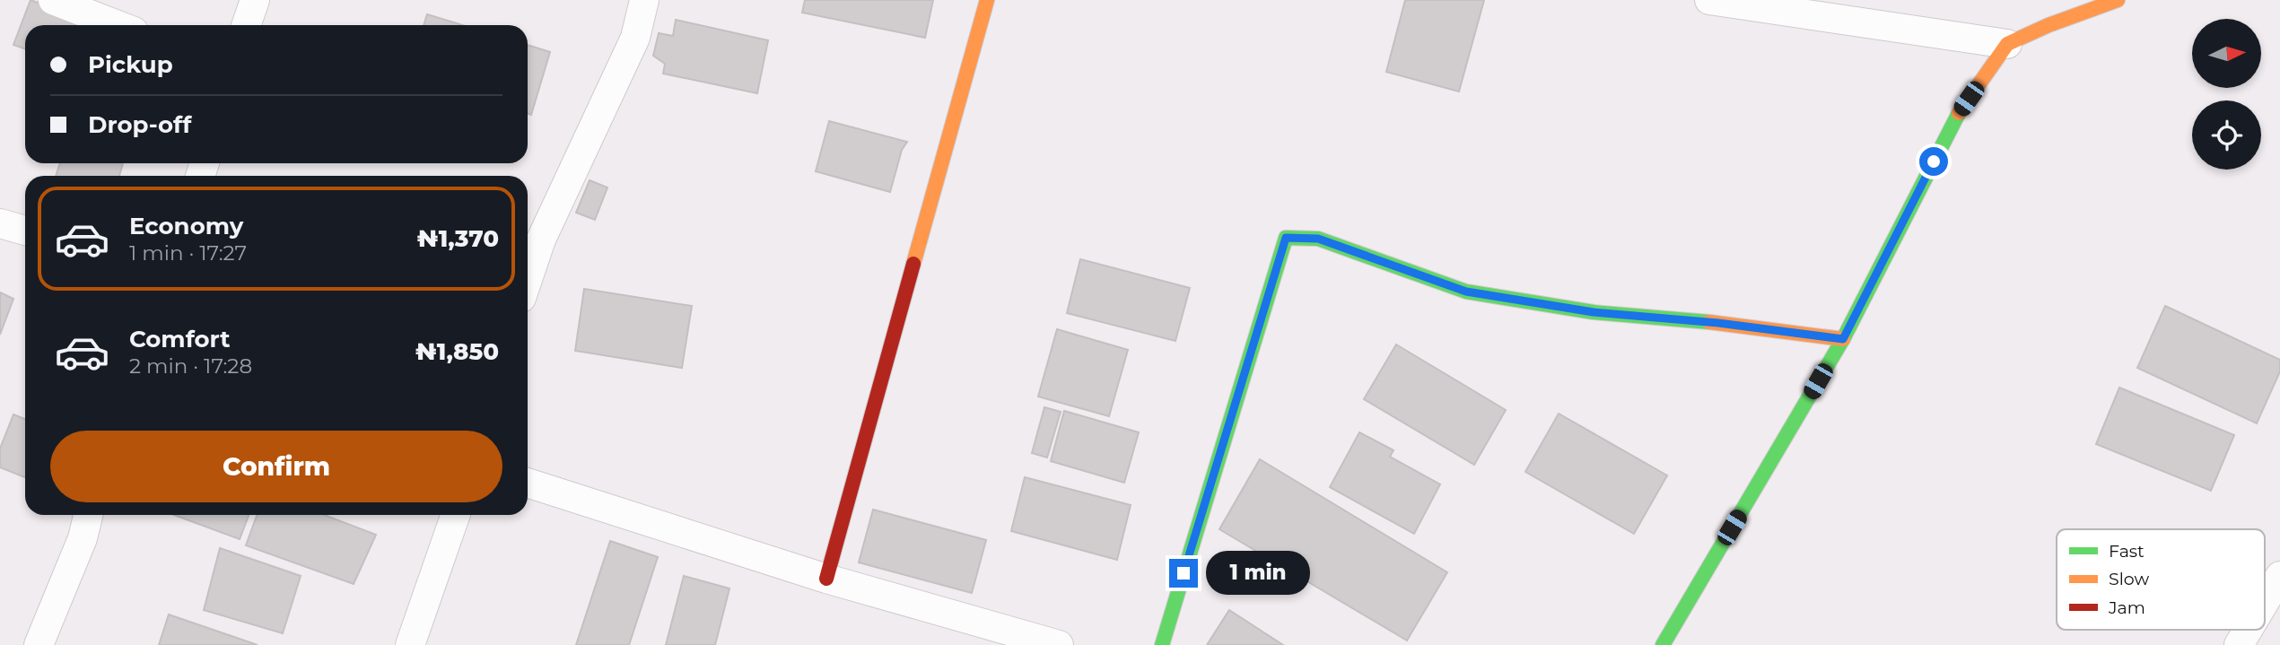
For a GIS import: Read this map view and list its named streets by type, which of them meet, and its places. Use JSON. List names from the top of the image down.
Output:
{
  "legend": ["Fast", "Slow", "Jam"],
  "north": "right",
  "page": {
    "banner": ["Pickup", "Drop-off"],
    "list": [
      {
        "name": "Economy",
        "note": "1 min · 17:27",
        "value": "₦1,370"
      },
      {
        "name": "Comfort",
        "note": "2 min · 17:28",
        "value": "₦1,850"
      }
    ],
    "buttons": "Confirm",
    "bubble": "1 min"
  }
}
